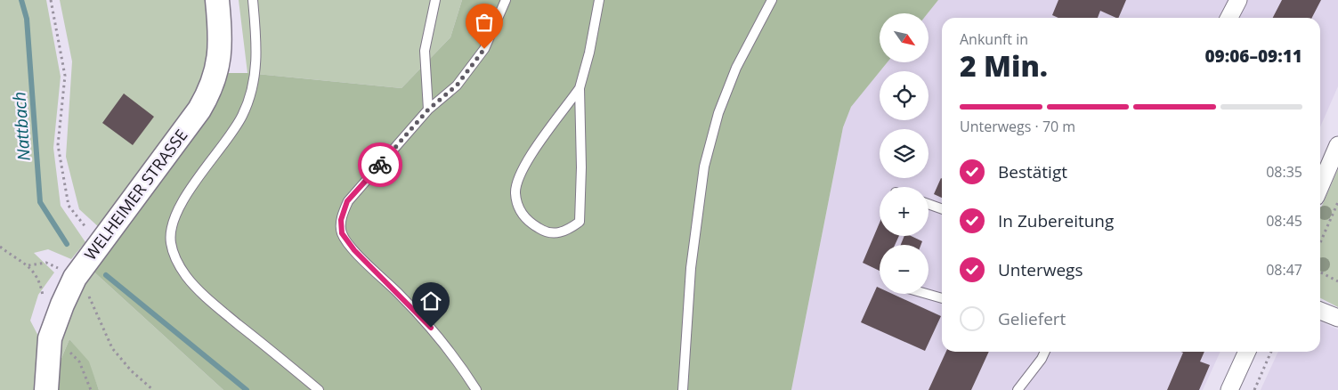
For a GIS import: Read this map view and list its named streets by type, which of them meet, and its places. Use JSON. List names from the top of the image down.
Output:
{
  "streets": {
    "street": ["WELHEIMER STRASSE"]
  },
  "water": ["Nattbach"],
  "north": "bottom right",
  "page": {
    "map_buttons": ["+", "−"],
    "heading": ["2 Min.", "Ankunft in", "09:06–09:11"],
    "bar": "Unterwegs · 70 m",
    "list": [
      ["Bestätigt", "08:35"],
      ["In Zubereitung", "08:45"],
      ["Unterwegs", "08:47"],
      "Geliefert"
    ]
  }
}
